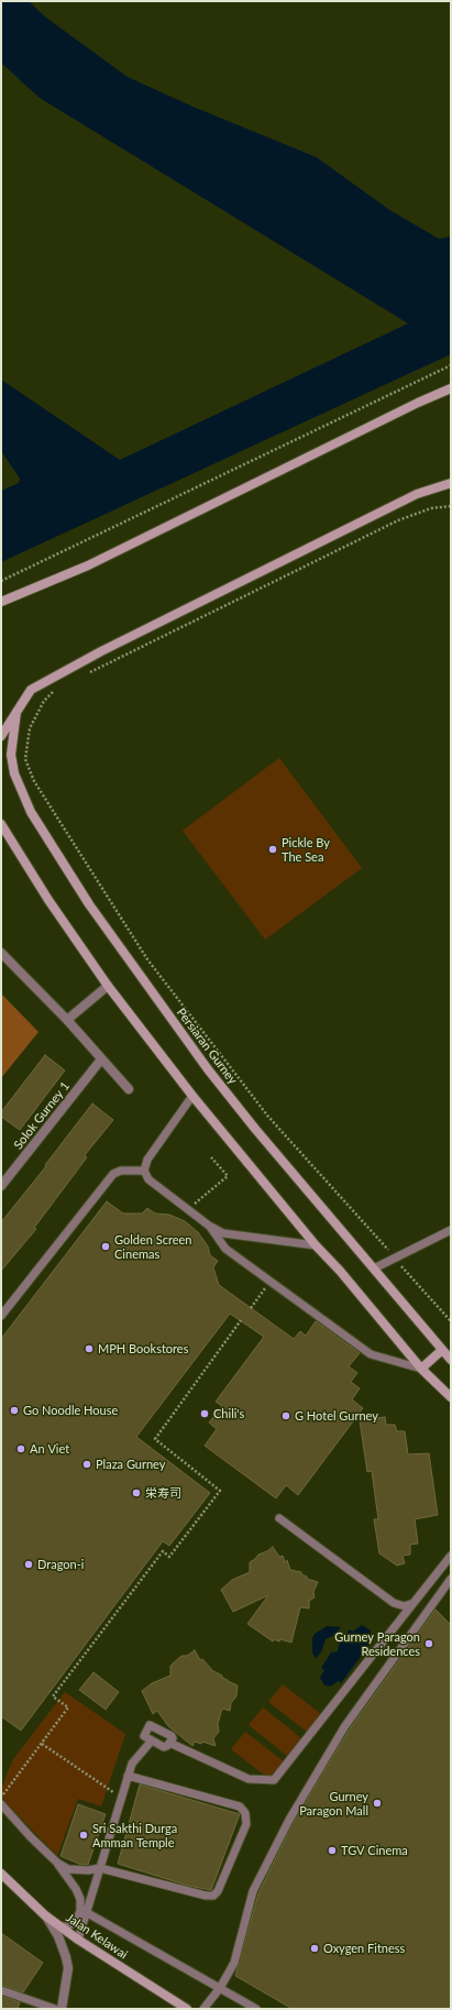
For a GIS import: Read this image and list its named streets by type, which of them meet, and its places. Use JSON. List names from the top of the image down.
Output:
{
  "streets": {
    "main road": ["Persiaran Gurney", "Jalan Kelawai"],
    "street": ["Solok Gurney 1"]
  },
  "places": [
    "Pickle By The Sea",
    "Golden Screen Cinemas",
    "MPH Bookstores",
    "Go Noodle House",
    "Chili's",
    "G Hotel Gurney",
    "An Viet",
    "Plaza Gurney",
    "栄寿司",
    "Dragon-i",
    "Gurney Paragon Residences",
    "Gurney Paragon Mall",
    "Sri Sakthi Durga Amman Temple",
    "TGV Cinema",
    "Oxygen Fitness"
  ]
}
